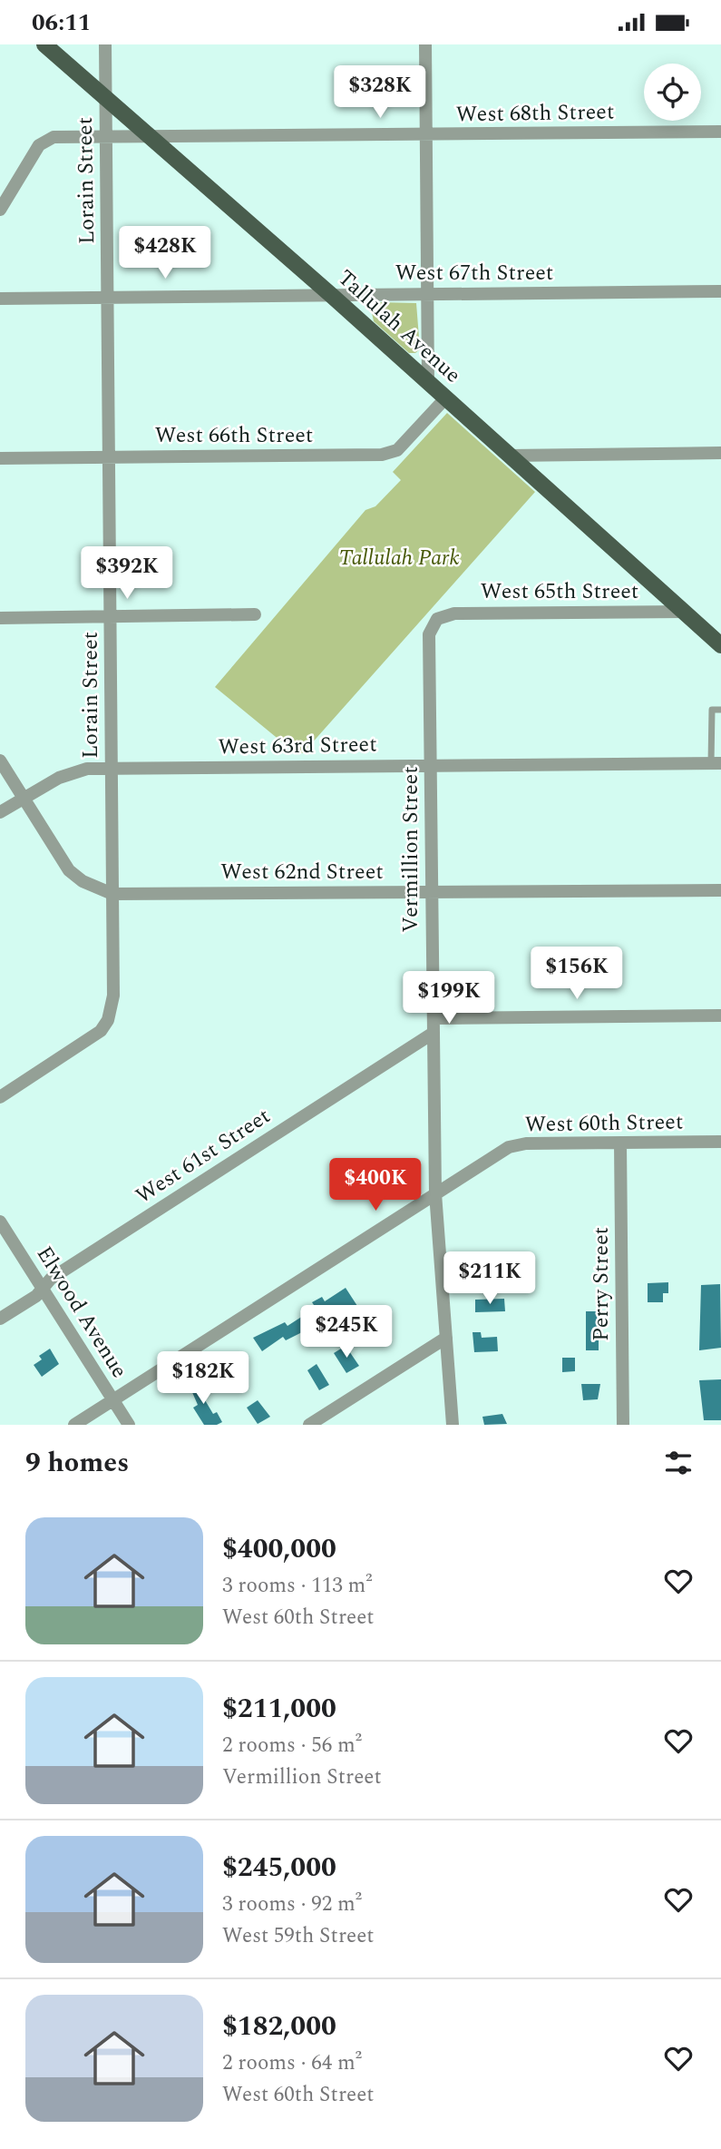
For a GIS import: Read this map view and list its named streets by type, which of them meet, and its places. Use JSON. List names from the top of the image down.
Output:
{
  "streets": {
    "main road": ["Tallulah Avenue"],
    "street": [
      "West 68th Street",
      "Lorain Street",
      "West 67th Street",
      "West 66th Street",
      "West 65th Street",
      "West 63rd Street",
      "Vermillion Street",
      "West 62nd Street",
      "West 60th Street",
      "West 61st Street",
      "Perry Street",
      "Elwood Avenue"
    ]
  },
  "crossings": [
    ["West 68th Street", "Lorain Street"],
    ["West 68th Street", "Tallulah Avenue"],
    ["Lorain Street", "West 67th Street"],
    ["Lorain Street", "Tallulah Avenue"],
    ["Lorain Street", "West 66th Street"],
    ["Lorain Street", "West 63rd Street"],
    ["Lorain Street", "West 62nd Street"],
    ["West 67th Street", "Tallulah Avenue"],
    ["Tallulah Avenue", "West 66th Street"],
    ["Tallulah Avenue", "West 65th Street"],
    ["West 65th Street", "Vermillion Street"],
    ["West 63rd Street", "Vermillion Street"],
    ["Vermillion Street", "West 62nd Street"],
    ["Vermillion Street", "West 60th Street"],
    ["Vermillion Street", "West 61st Street"],
    ["West 60th Street", "Perry Street"],
    ["West 60th Street", "Elwood Avenue"],
    ["West 61st Street", "Elwood Avenue"]
  ],
  "parks": ["Tallulah Park"],
  "page": {
    "status": "06:11",
    "price": [
      "$328K",
      "$428K",
      "$392K",
      "$156K",
      "$199K",
      "$400K",
      "$211K",
      "$245K",
      "$182K"
    ],
    "heading": "9 homes",
    "list": [
      {
        "name": "$400,000",
        "note": "3 rooms · 113 m² · West 60th Street"
      },
      {
        "name": "$211,000",
        "note": "2 rooms · 56 m² · Vermillion Street"
      },
      {
        "name": "$245,000",
        "note": "3 rooms · 92 m² · West 59th Street"
      },
      {
        "name": "$182,000",
        "note": "2 rooms · 64 m² · West 60th Street"
      }
    ]
  }
}
